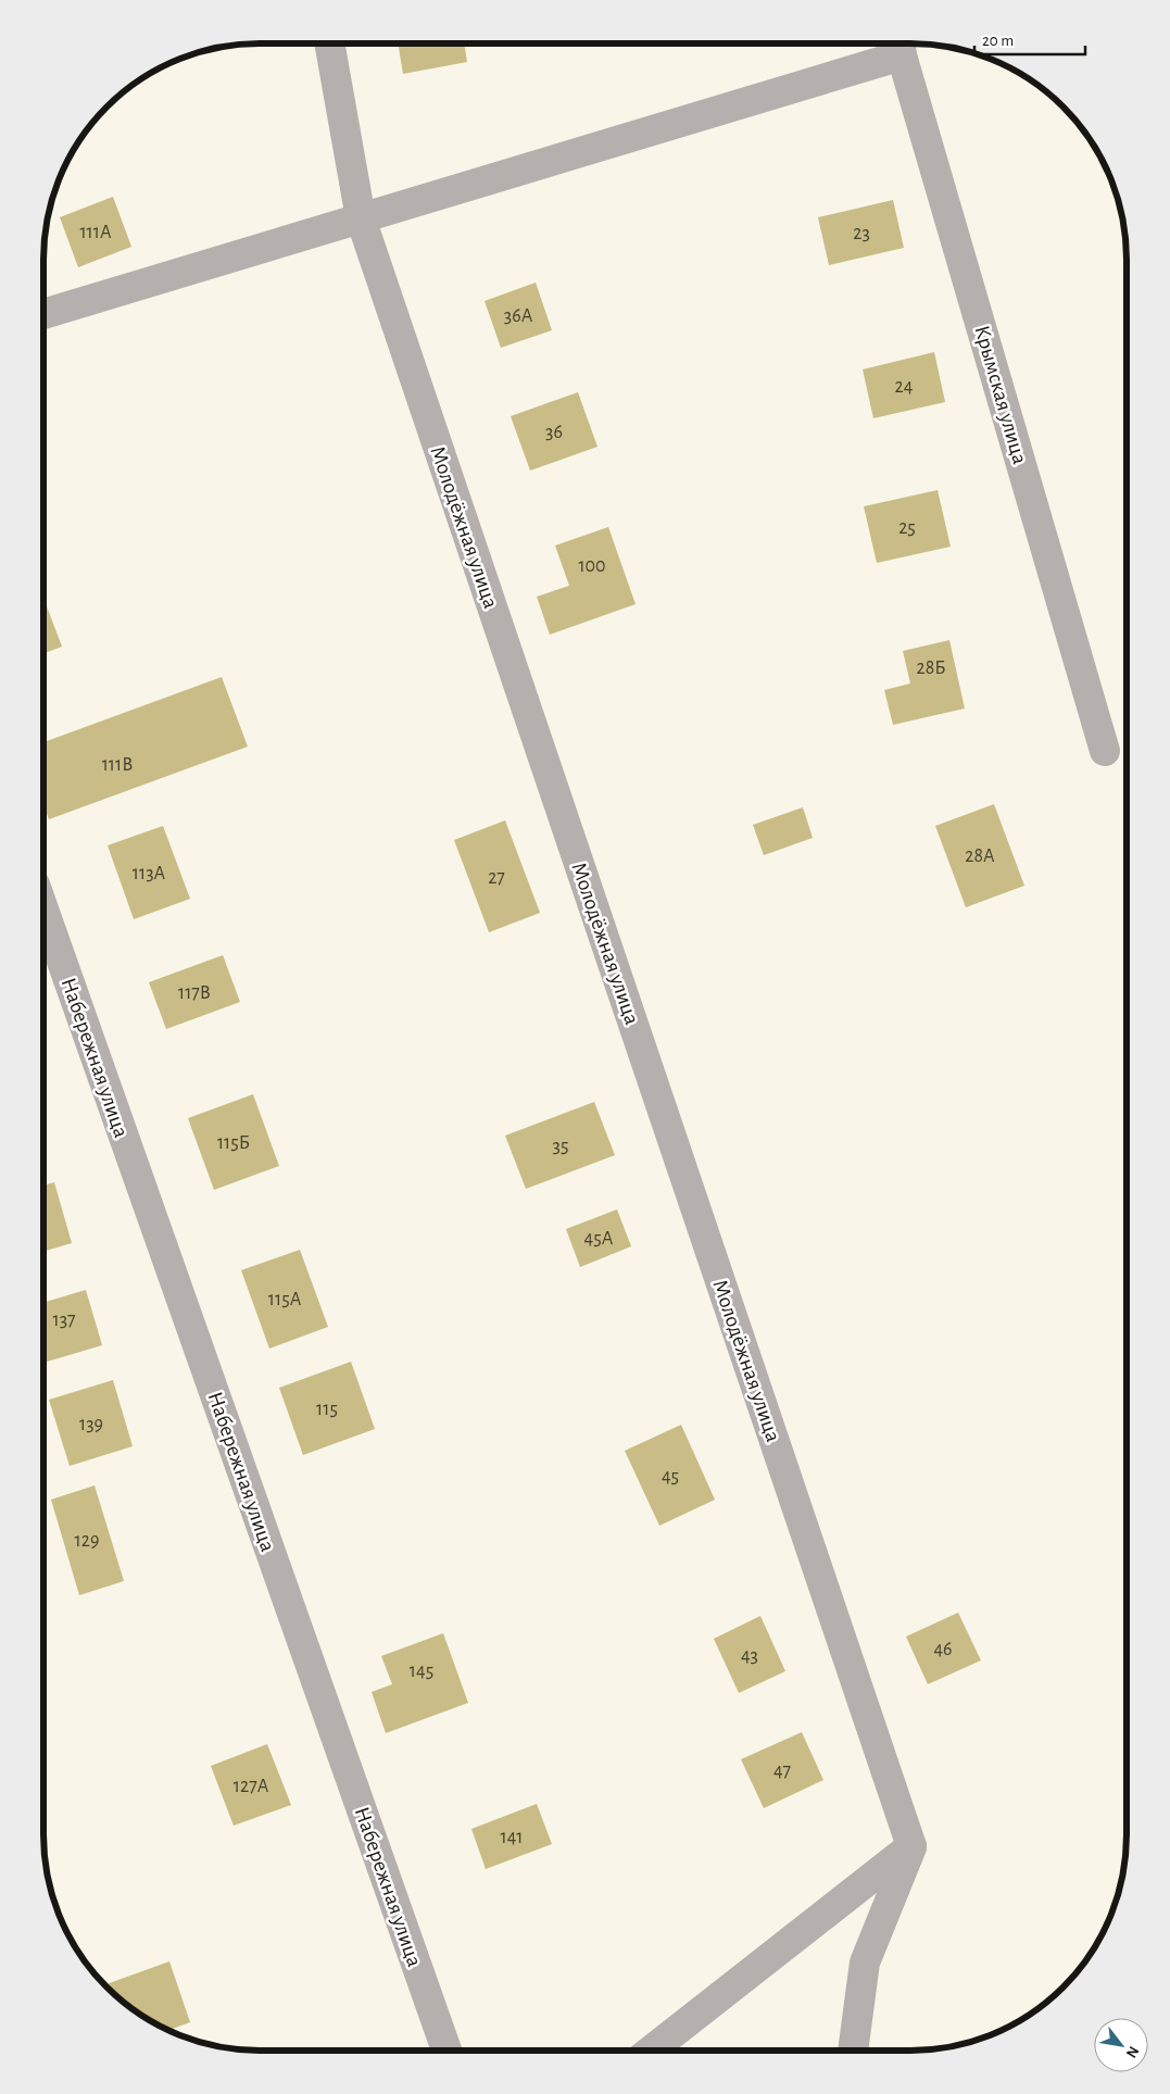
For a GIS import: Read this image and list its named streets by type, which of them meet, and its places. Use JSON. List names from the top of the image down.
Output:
{
  "streets": {
    "street": ["Крымская улица", "Молодёжная улица", "Набережная улица"]
  },
  "house_numbers": [
    "111А",
    "23",
    "36А",
    "24",
    "36",
    "25",
    "100",
    "28Б",
    "111В",
    "28А",
    "113А",
    "27",
    "117В",
    "115Б",
    "35",
    "45А",
    "115А",
    "137",
    "115",
    "139",
    "45",
    "129",
    "46",
    "43",
    "145",
    "47",
    "127А",
    "141"
  ],
  "scale_bar": "20 m",
  "north": "bottom right"
}
